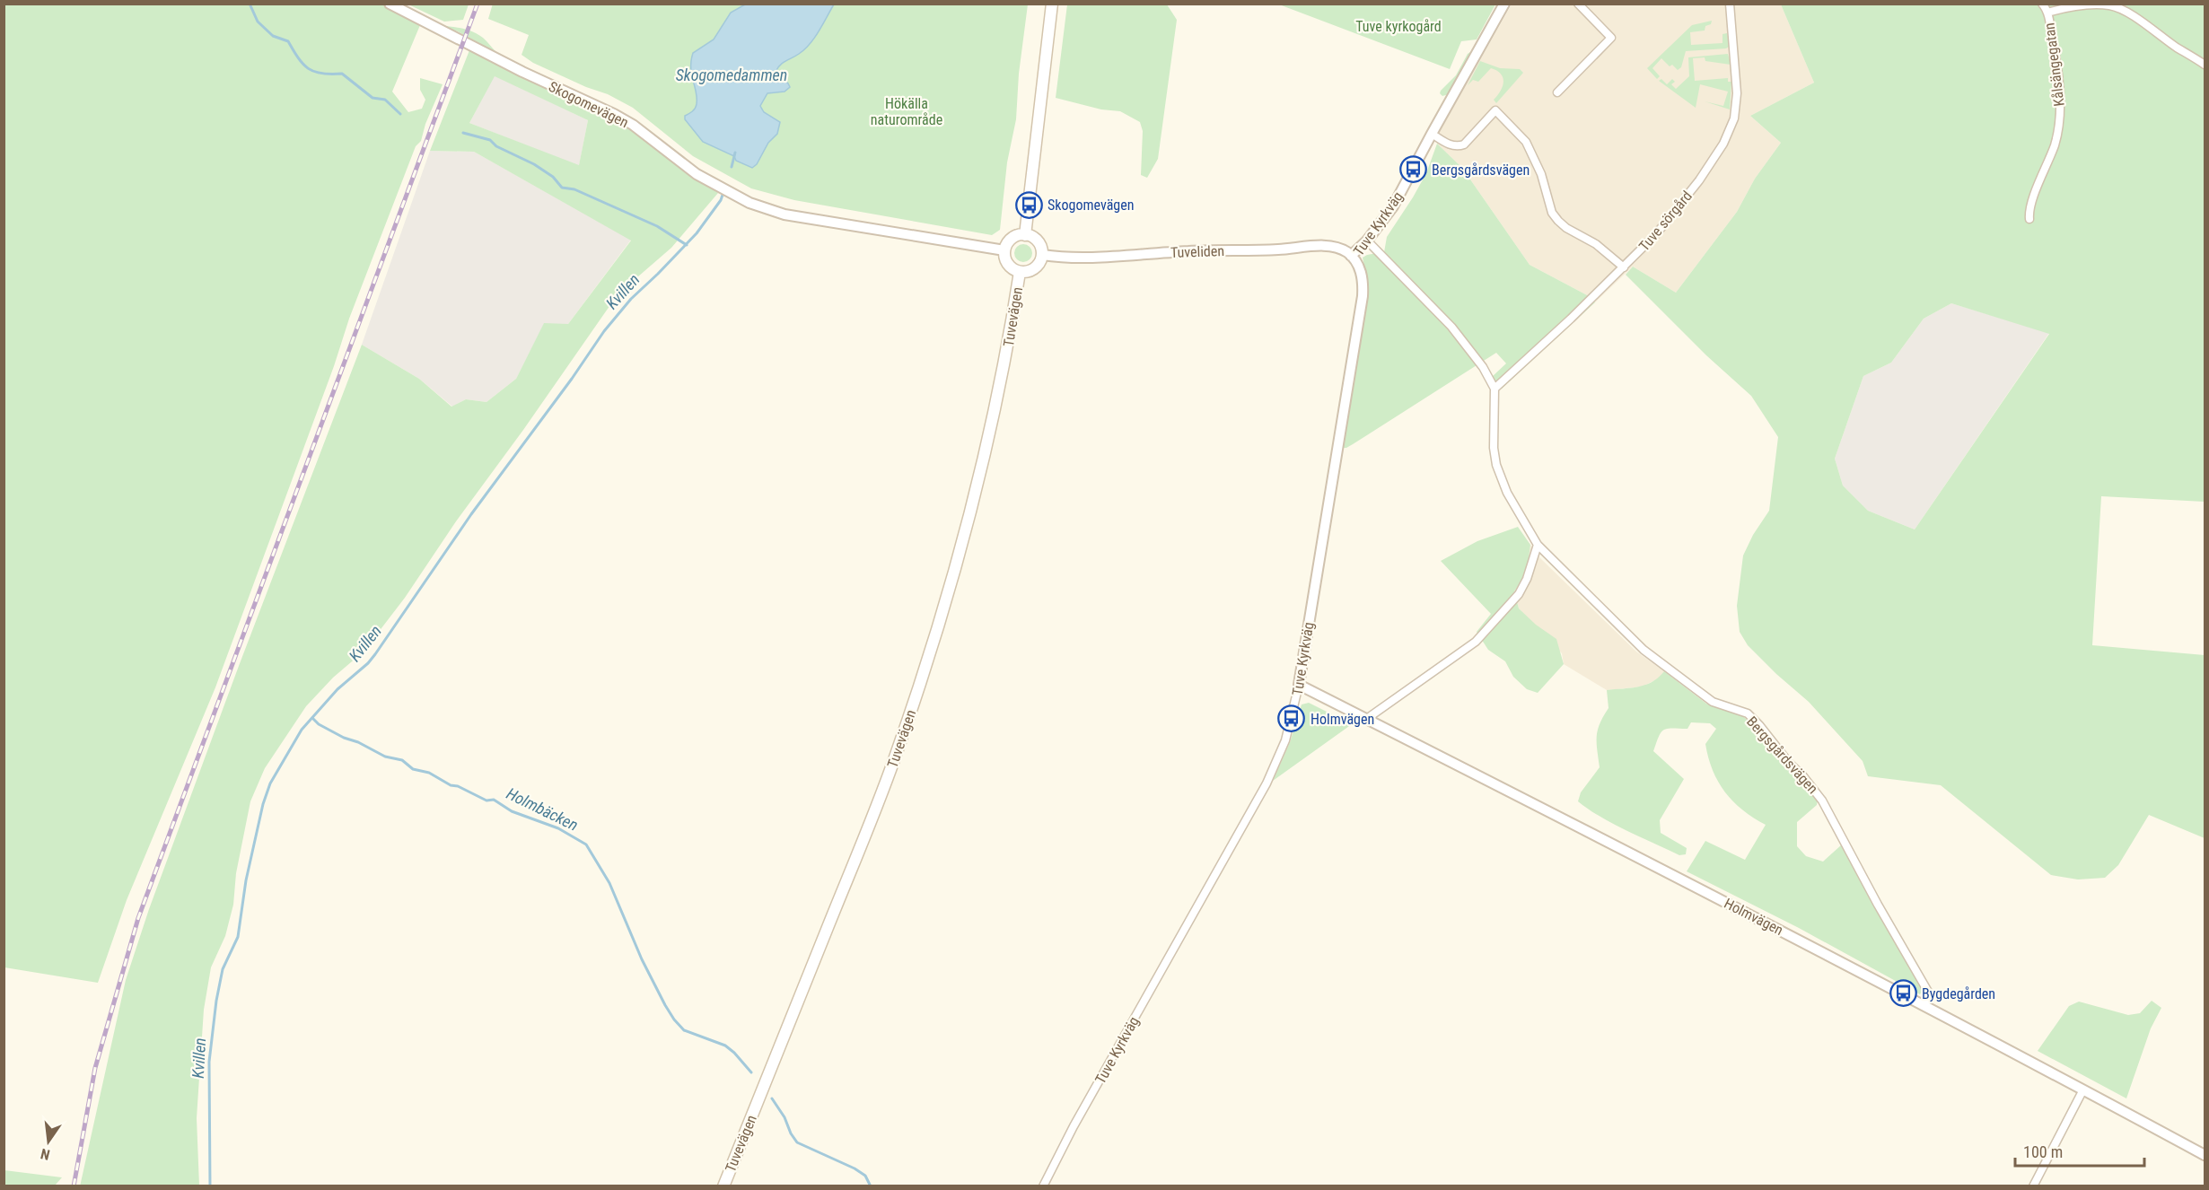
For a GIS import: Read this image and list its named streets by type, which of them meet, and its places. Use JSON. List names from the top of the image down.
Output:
{
  "streets": {
    "main road": ["Tuvevägen"],
    "street": [
      "Kålsängegatan",
      "Skogomevägen",
      "Tuve sörgård",
      "Tuve Kyrkväg",
      "Tuveliden",
      "Bergsgårdsvägen",
      "Holmvägen"
    ]
  },
  "crossings": [
    ["Skogomevägen", "Tuveliden"],
    ["Skogomevägen", "Tuvevägen"],
    ["Tuve sörgård", "Bergsgårdsvägen"],
    ["Tuve Kyrkväg", "Tuveliden"],
    ["Tuve Kyrkväg", "Holmvägen"],
    ["Tuveliden", "Tuvevägen"],
    ["Bergsgårdsvägen", "Holmvägen"]
  ],
  "water": ["Skogomedammen", "Kvillen", "Holmbäcken"],
  "parks": ["Tuve kyrkogård", "Hökälla naturområde"],
  "places": {
    "bus stop": [
      "Bergsgårdsvägen",
      "Skogomevägen",
      "Holmvägen",
      "Bygdegården"
    ]
  },
  "scale_bar": "100 m",
  "north": "bottom"
}
